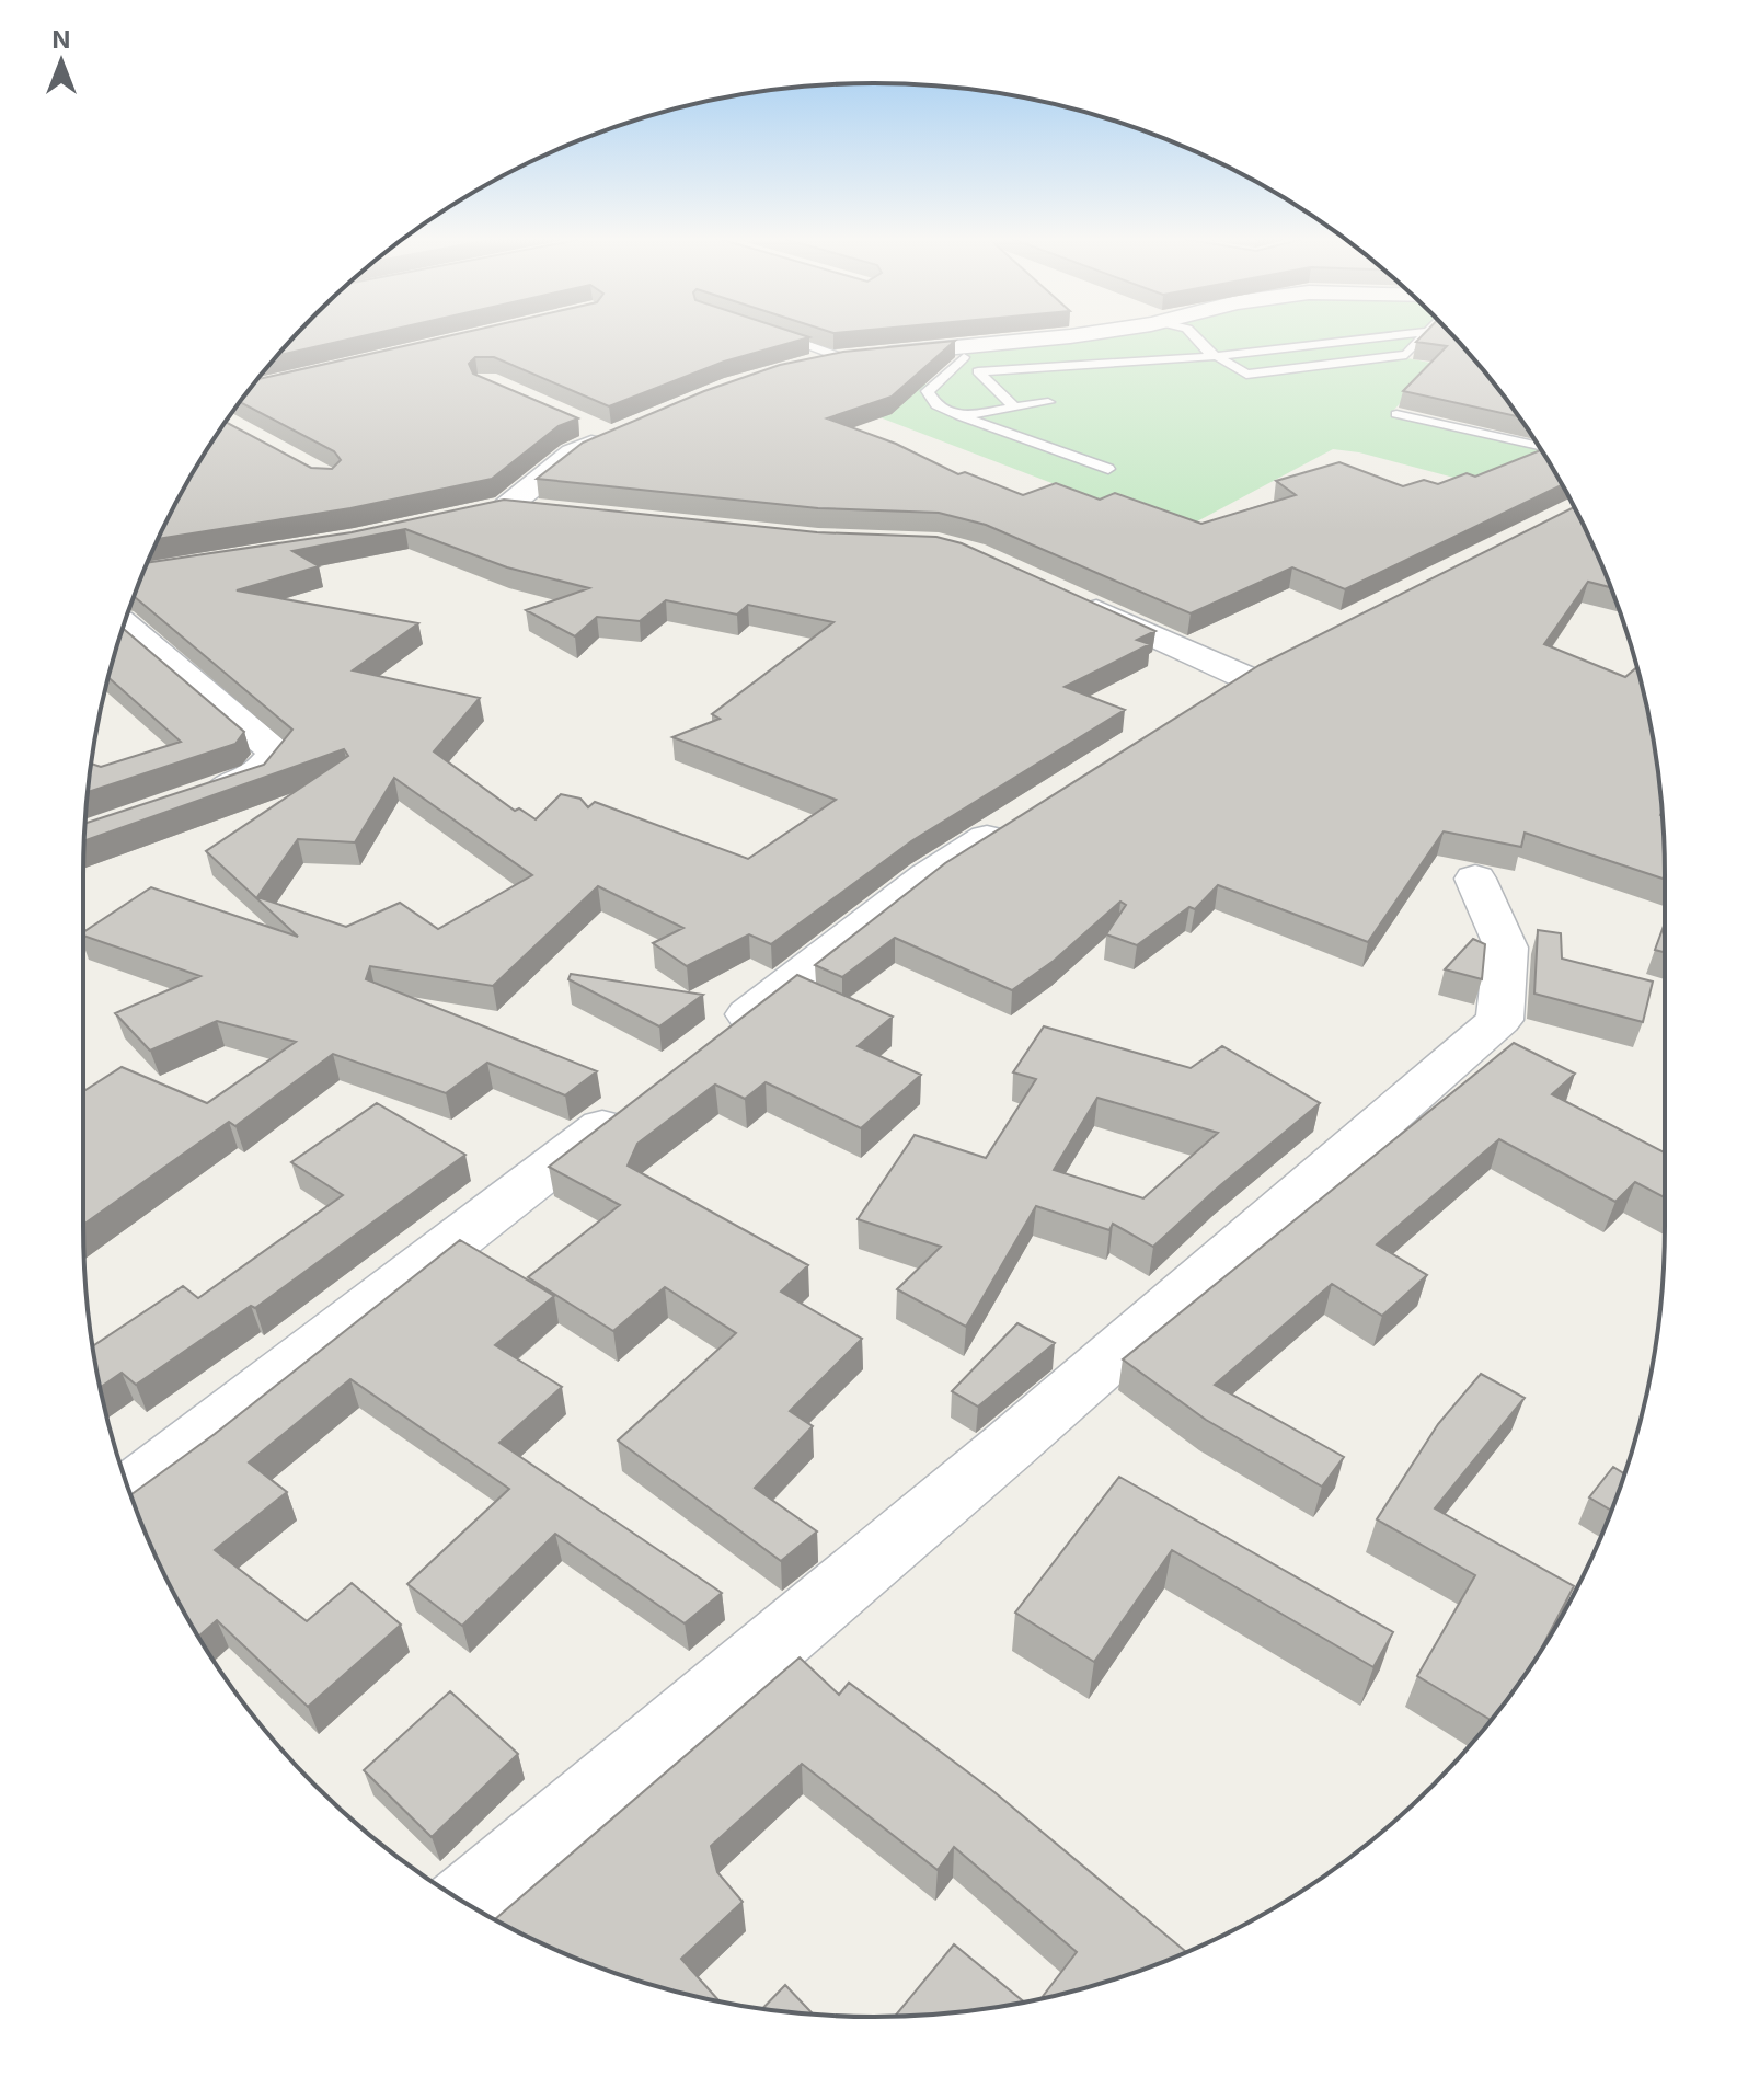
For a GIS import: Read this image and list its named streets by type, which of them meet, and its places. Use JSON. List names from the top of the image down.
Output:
{
  "north": "top"
}
